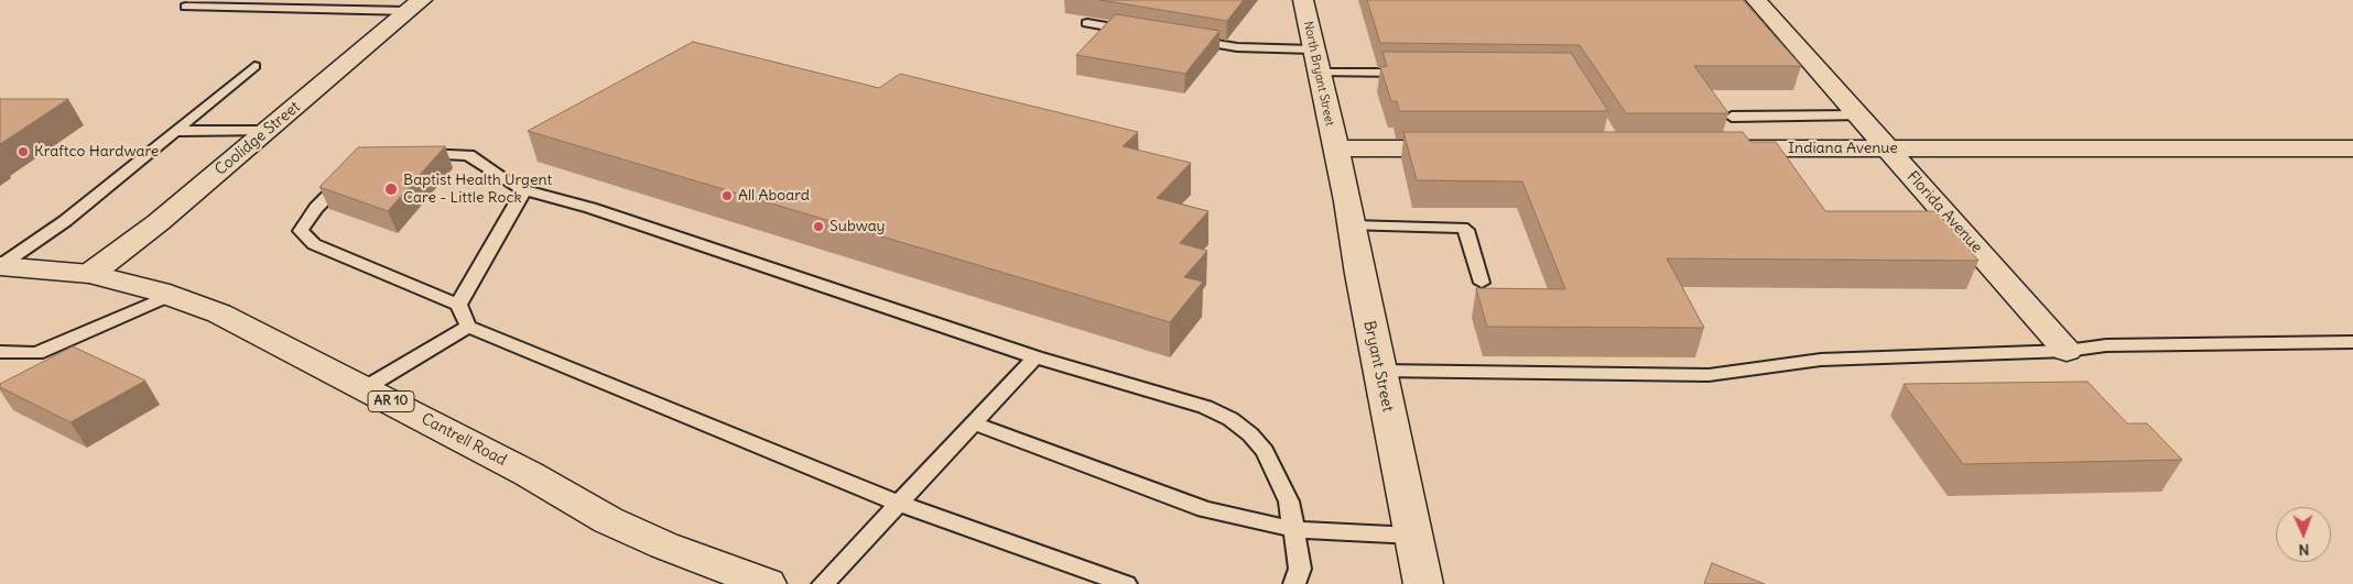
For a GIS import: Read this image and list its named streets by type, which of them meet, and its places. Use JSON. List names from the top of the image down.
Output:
{
  "streets": {
    "street": [
      "North Bryant Street",
      "Coolidge Street",
      "Indiana Avenue",
      "Florida Avenue",
      "Bryant Street",
      "AR 10",
      "Cantrell Road"
    ]
  },
  "crossings": [
    ["North Bryant Street", "Bryant Street"],
    ["Coolidge Street", "Cantrell Road"],
    ["Indiana Avenue", "Florida Avenue"]
  ],
  "places": [
    "Kraftco Hardware",
    "Baptist Health Urgent Care - Little Rock",
    "All Aboard",
    "Subway"
  ],
  "north": "bottom"
}
